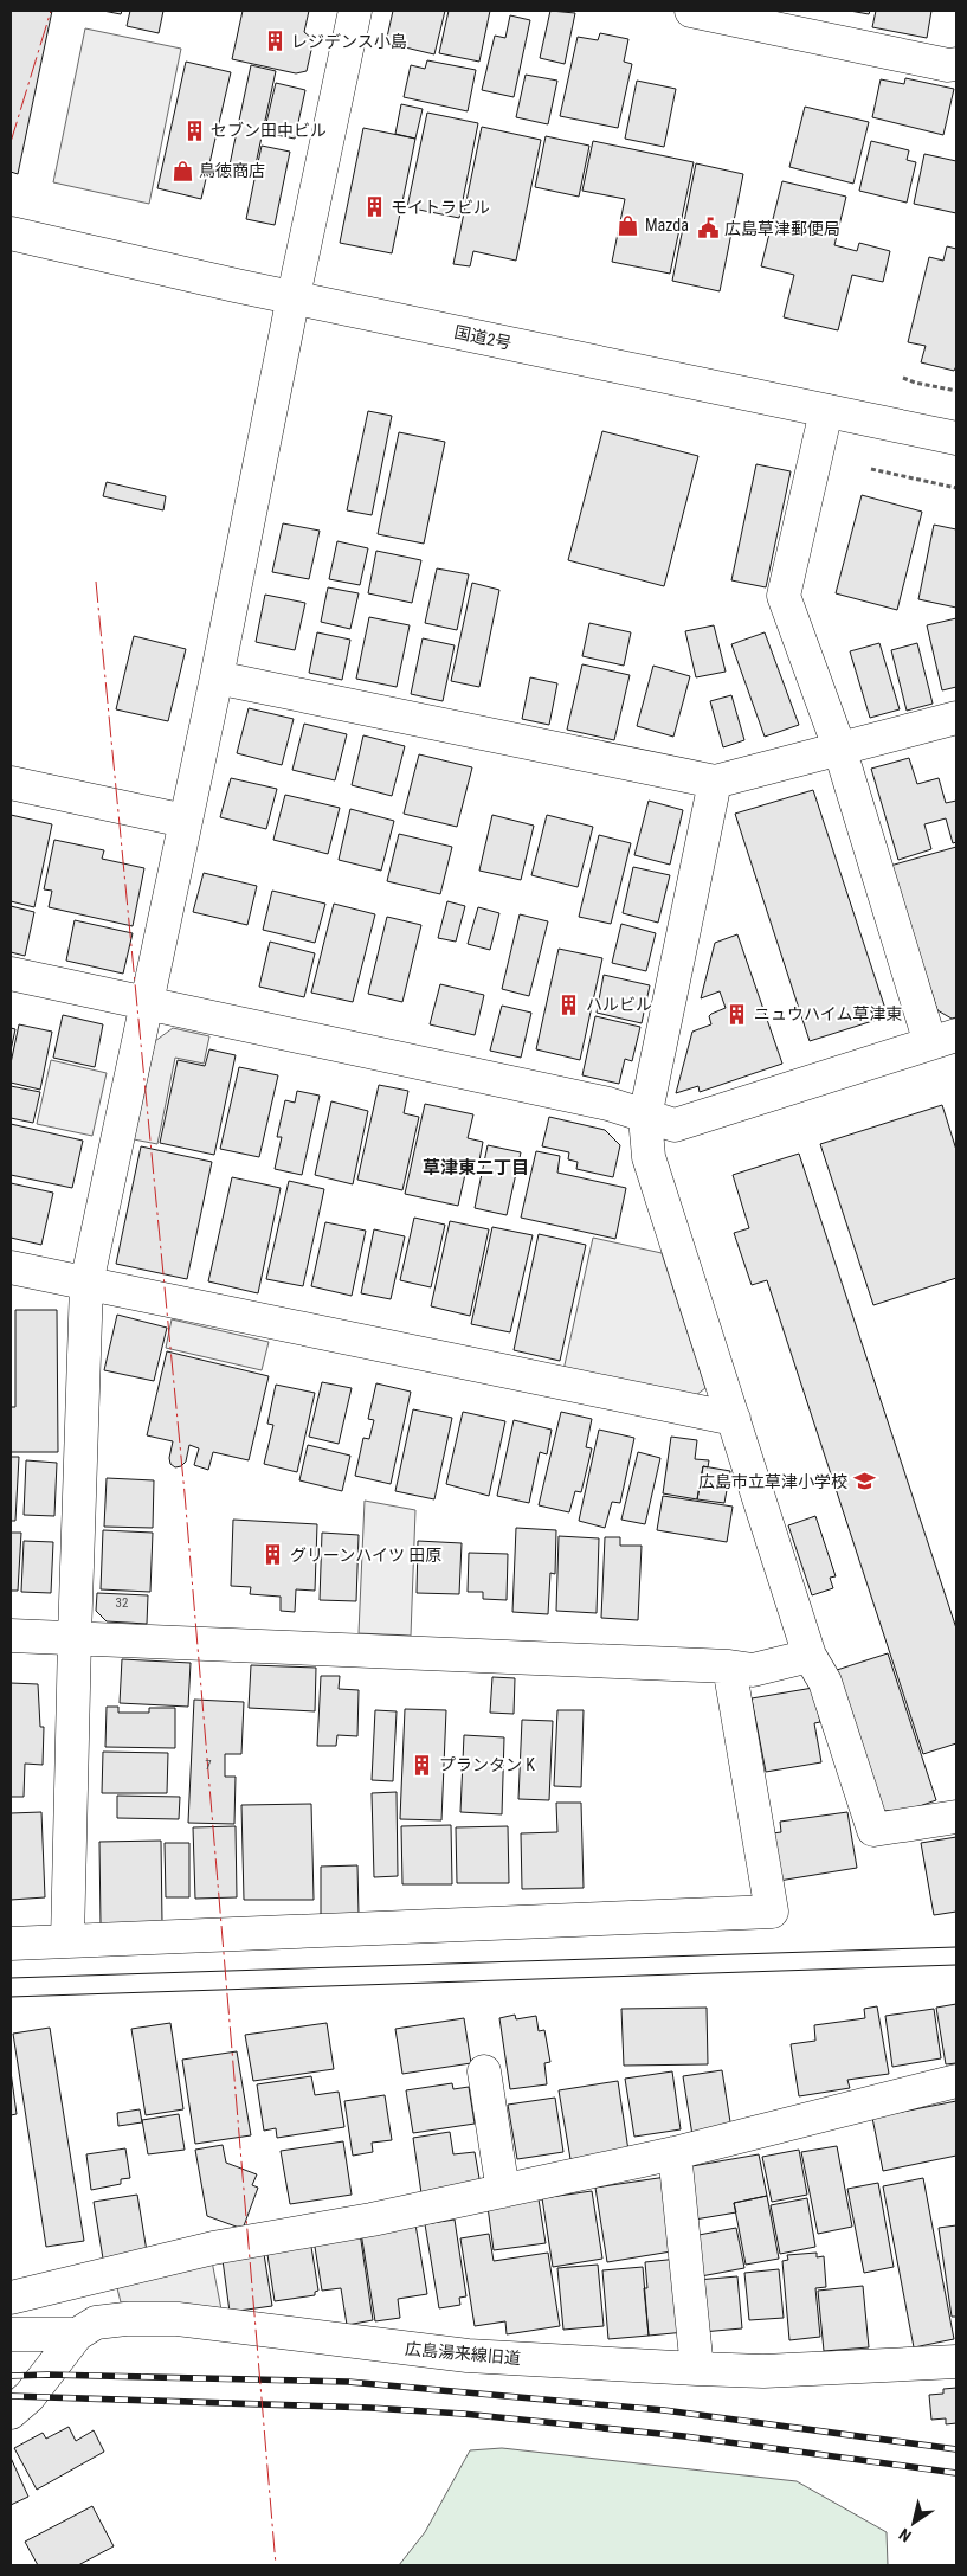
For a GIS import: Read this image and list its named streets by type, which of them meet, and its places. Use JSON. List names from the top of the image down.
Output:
{
  "streets": {
    "main road": ["国道2号", "広島湯来線旧道"]
  },
  "districts": ["草津東二丁目"],
  "places": {
    "building": [
      "レジデンス小島",
      "セブン田中ビル",
      "モイトラビル",
      "ハルビル",
      "ニュウハイム草津東",
      "グリーンハイツ 田原",
      "プランタン K"
    ],
    "shop": ["鳥徳商店", "Mazda"],
    "public building": ["広島草津郵便局"],
    "school or university": ["広島市立草津小学校"]
  },
  "house_numbers": ["32", "7"],
  "north": "bottom left"
}
